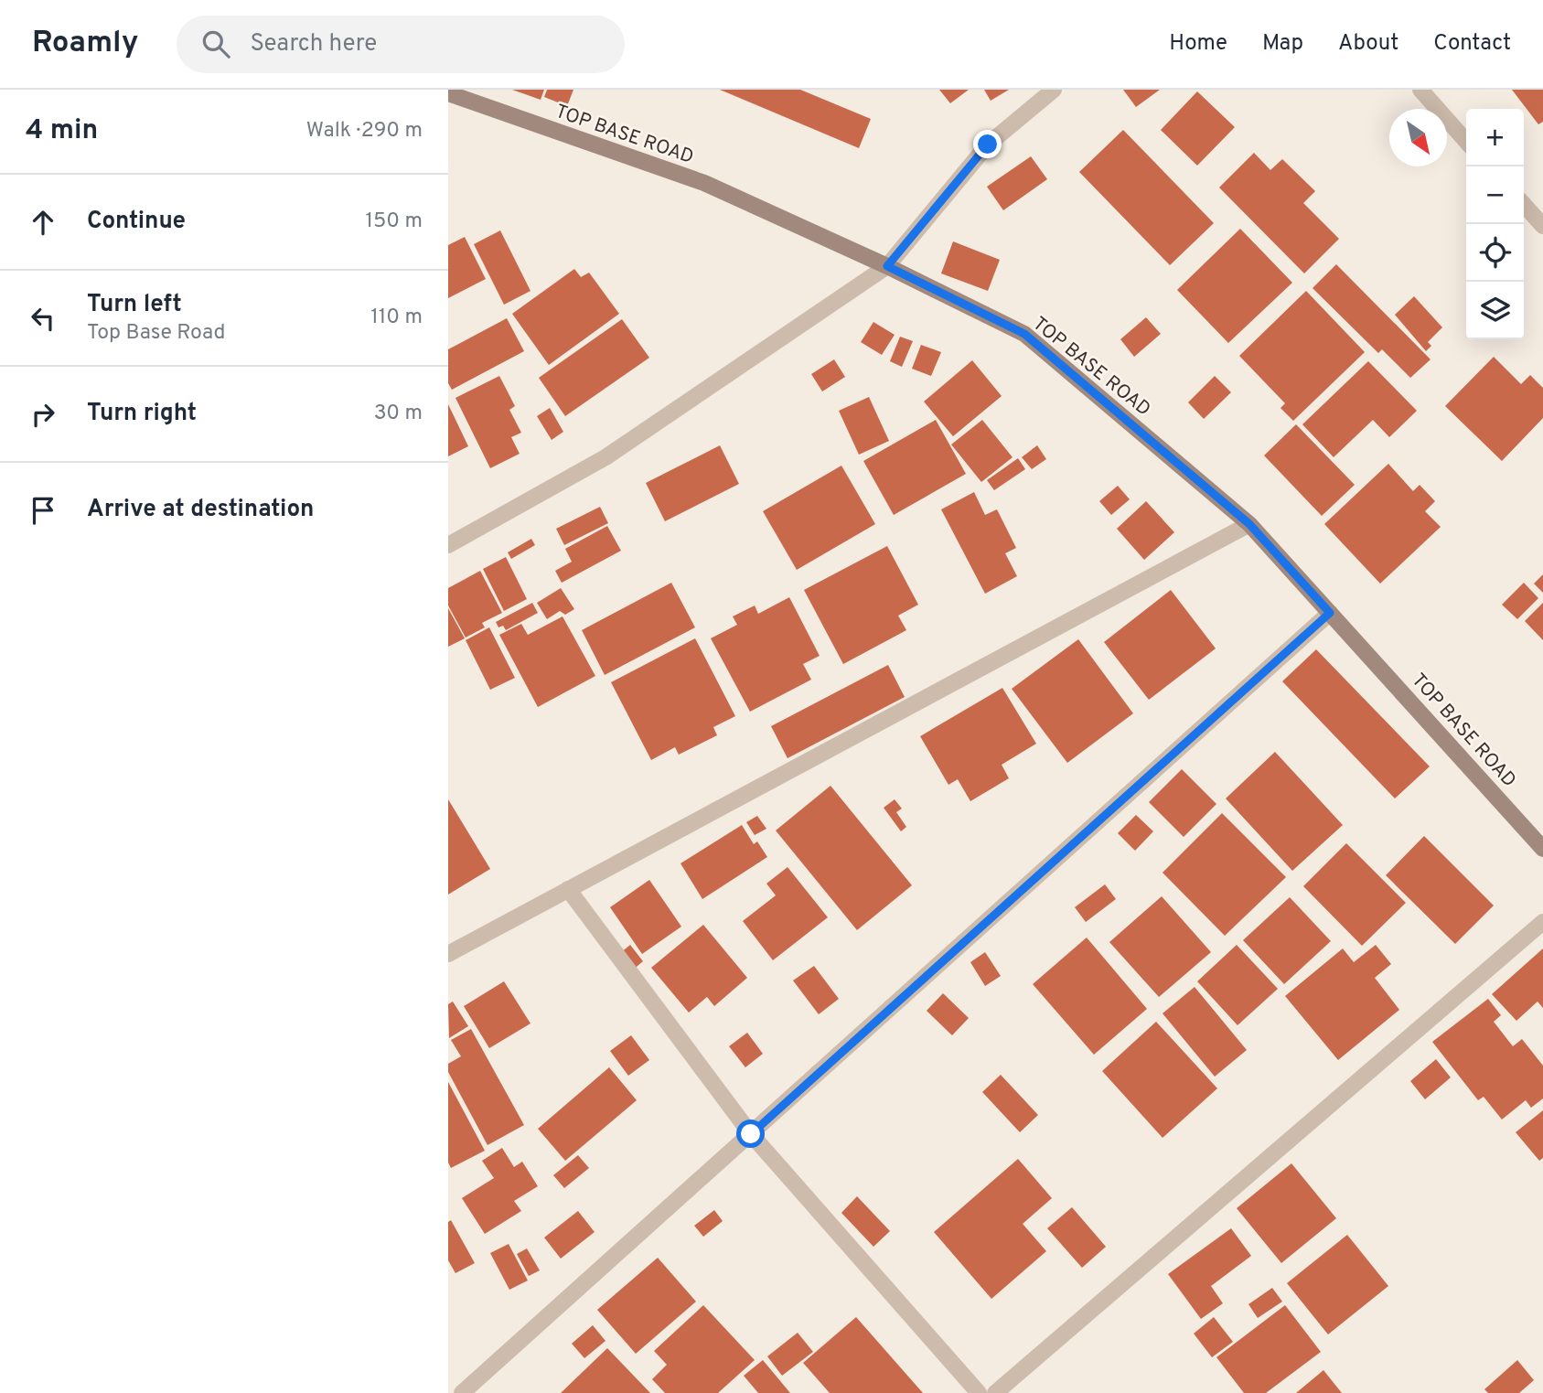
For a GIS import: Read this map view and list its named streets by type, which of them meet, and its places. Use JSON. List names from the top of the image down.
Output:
{
  "streets": {
    "street": ["TOP BASE ROAD"]
  },
  "north": "bottom right",
  "page": {
    "header": "Roamly",
    "search": "Search here",
    "nav": [
      "Home",
      "Map",
      "About",
      "Contact"
    ],
    "heading": ["4 min", "Walk · 290 m"],
    "map_buttons": ["+", "−"],
    "list": [
      ["Continue", "150 m"],
      ["Turn left", "Top Base Road", "110 m"],
      ["Turn right", "30 m"],
      "Arrive at destination"
    ]
  }
}
